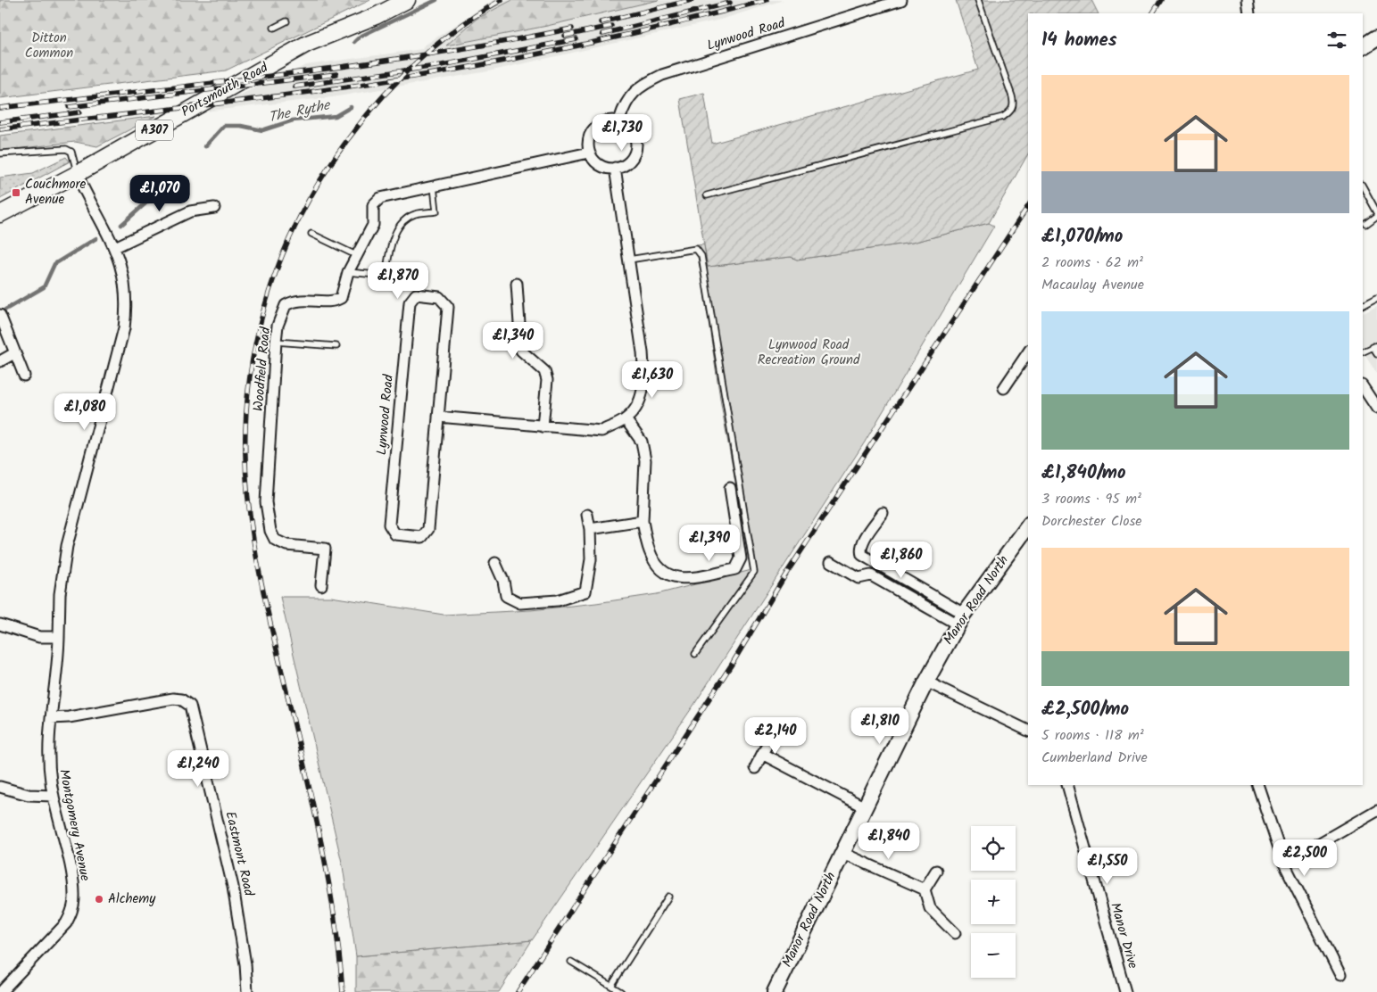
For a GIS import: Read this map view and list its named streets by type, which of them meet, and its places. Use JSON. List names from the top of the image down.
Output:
{
  "streets": {
    "main road": ["Portsmouth Road", "A307"],
    "street": [
      "Lynwood Road",
      "Woodfield Road",
      "Manor Road North",
      "Montgomery Avenue",
      "Eastmont Road",
      "Manor Drive"
    ]
  },
  "crossings": [
    ["Lynwood Road", "Woodfield Road"],
    ["Montgomery Avenue", "Eastmont Road"]
  ],
  "water": ["The Rythe"],
  "parks": ["Ditton Common", "Lynwood Road Recreation Ground"],
  "places": {
    "transit": ["Couchmore Avenue"],
    "other": ["Alchemy"]
  },
  "page": {
    "heading": "14 homes",
    "list": [
      {
        "name": "£1,070/mo",
        "note": "2 rooms · 62 m² · Macaulay Avenue"
      },
      {
        "name": "£1,840/mo",
        "note": "3 rooms · 95 m² · Dorchester Close"
      },
      {
        "name": "£2,500/mo",
        "note": "5 rooms · 118 m² · Cumberland Drive"
      }
    ],
    "price": [
      "£1,730",
      "£1,070",
      "£1,870",
      "£1,340",
      "£1,630",
      "£1,080",
      "£1,390",
      "£1,860",
      "£1,810",
      "£2,140",
      "£1,240",
      "£1,840",
      "£2,500",
      "£1,550"
    ],
    "map_buttons": ["+", "−"]
  }
}
